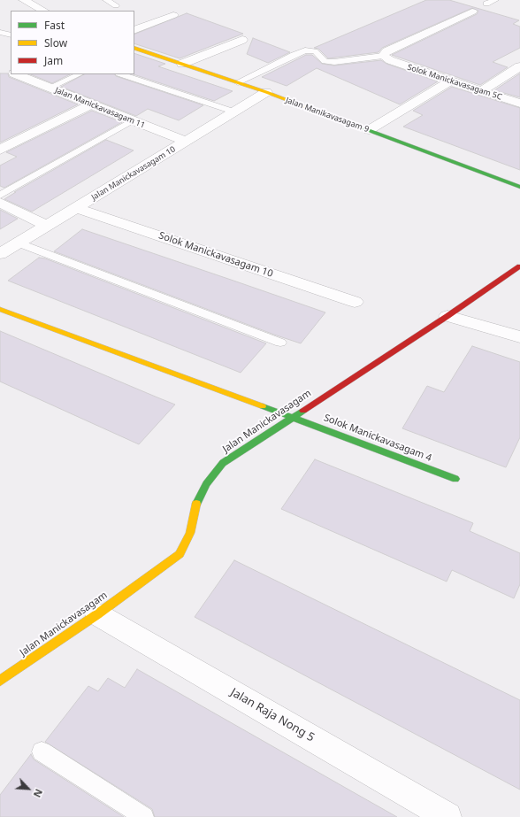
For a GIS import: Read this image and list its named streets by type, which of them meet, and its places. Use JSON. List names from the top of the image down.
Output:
{
  "streets": {
    "street": [
      "Solok Manickavasagam 5C",
      "Jalan Manickavasagam 11",
      "Jalan Manikavasagam 9",
      "Jalan Manickavasagam 10",
      "Solok Manickavasagam 10",
      "Jalan Manickavasagam",
      "Solok Manickavasagam 4",
      "Jalan Raja Nong 5"
    ]
  },
  "crossings": [
    ["Jalan Manickavasagam 11", "Jalan Manickavasagam 10"],
    ["Jalan Manikavasagam 9", "Jalan Manickavasagam 10"],
    ["Jalan Manickavasagam 10", "Solok Manickavasagam 10"],
    ["Jalan Manickavasagam", "Solok Manickavasagam 4"],
    ["Jalan Manickavasagam", "Jalan Raja Nong 5"]
  ],
  "legend": ["Fast", "Slow", "Jam"],
  "north": "bottom right"
}
